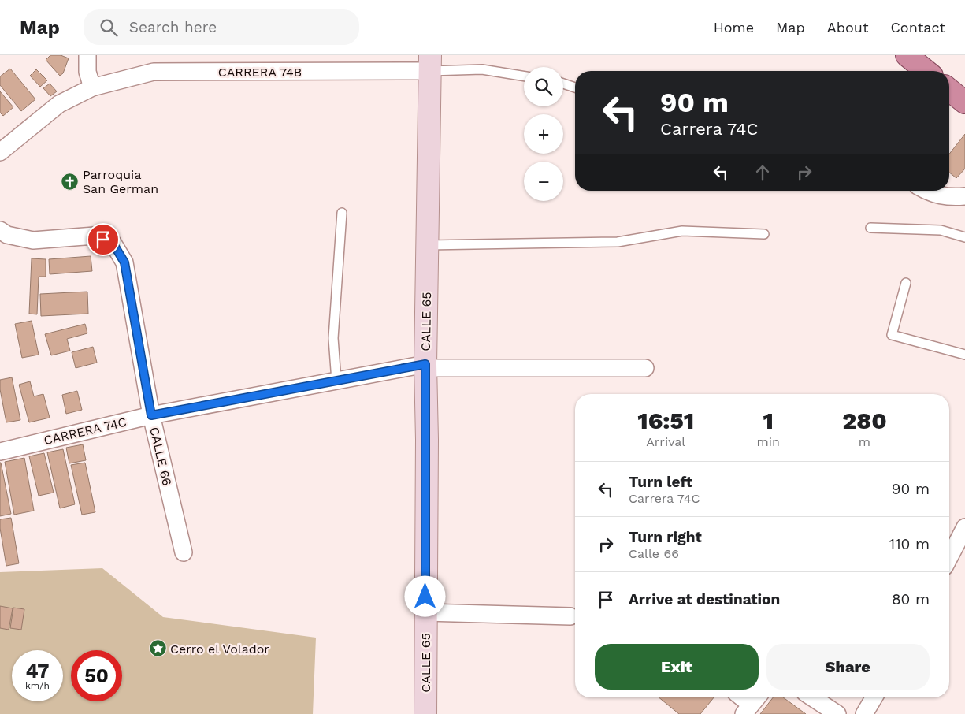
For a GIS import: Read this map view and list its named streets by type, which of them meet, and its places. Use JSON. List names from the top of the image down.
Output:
{
  "streets": {
    "main road": ["CALLE 65"],
    "street": ["CARRERA 74B", "CARRERA 74C", "CALLE 66"]
  },
  "crossings": [
    ["CARRERA 74B", "CALLE 65"],
    ["CALLE 65", "CARRERA 74C"],
    ["CARRERA 74C", "CALLE 66"]
  ],
  "places": {
    "church": ["Parroquia San German"],
    "place": ["Cerro el Volador"]
  },
  "page": {
    "header": "Map",
    "search": "Search here",
    "nav": [
      "Home",
      "Map",
      "About",
      "Contact"
    ],
    "map_buttons": ["+", "−"],
    "turn": ["90 m", "Carrera 74C"],
    "eta": [
      "16:51",
      "Arrival",
      "1",
      "min",
      "280",
      "m"
    ],
    "list": [
      {
        "name": "Turn left",
        "note": "Carrera 74C",
        "value": "90 m"
      },
      {
        "name": "Turn right",
        "note": "Calle 66",
        "value": "110 m"
      },
      {
        "name": "Arrive at destination",
        "value": "80 m"
      }
    ],
    "buttons": ["Exit", "Share"],
    "speed": "47 km/h",
    "limit": "50"
  }
}
